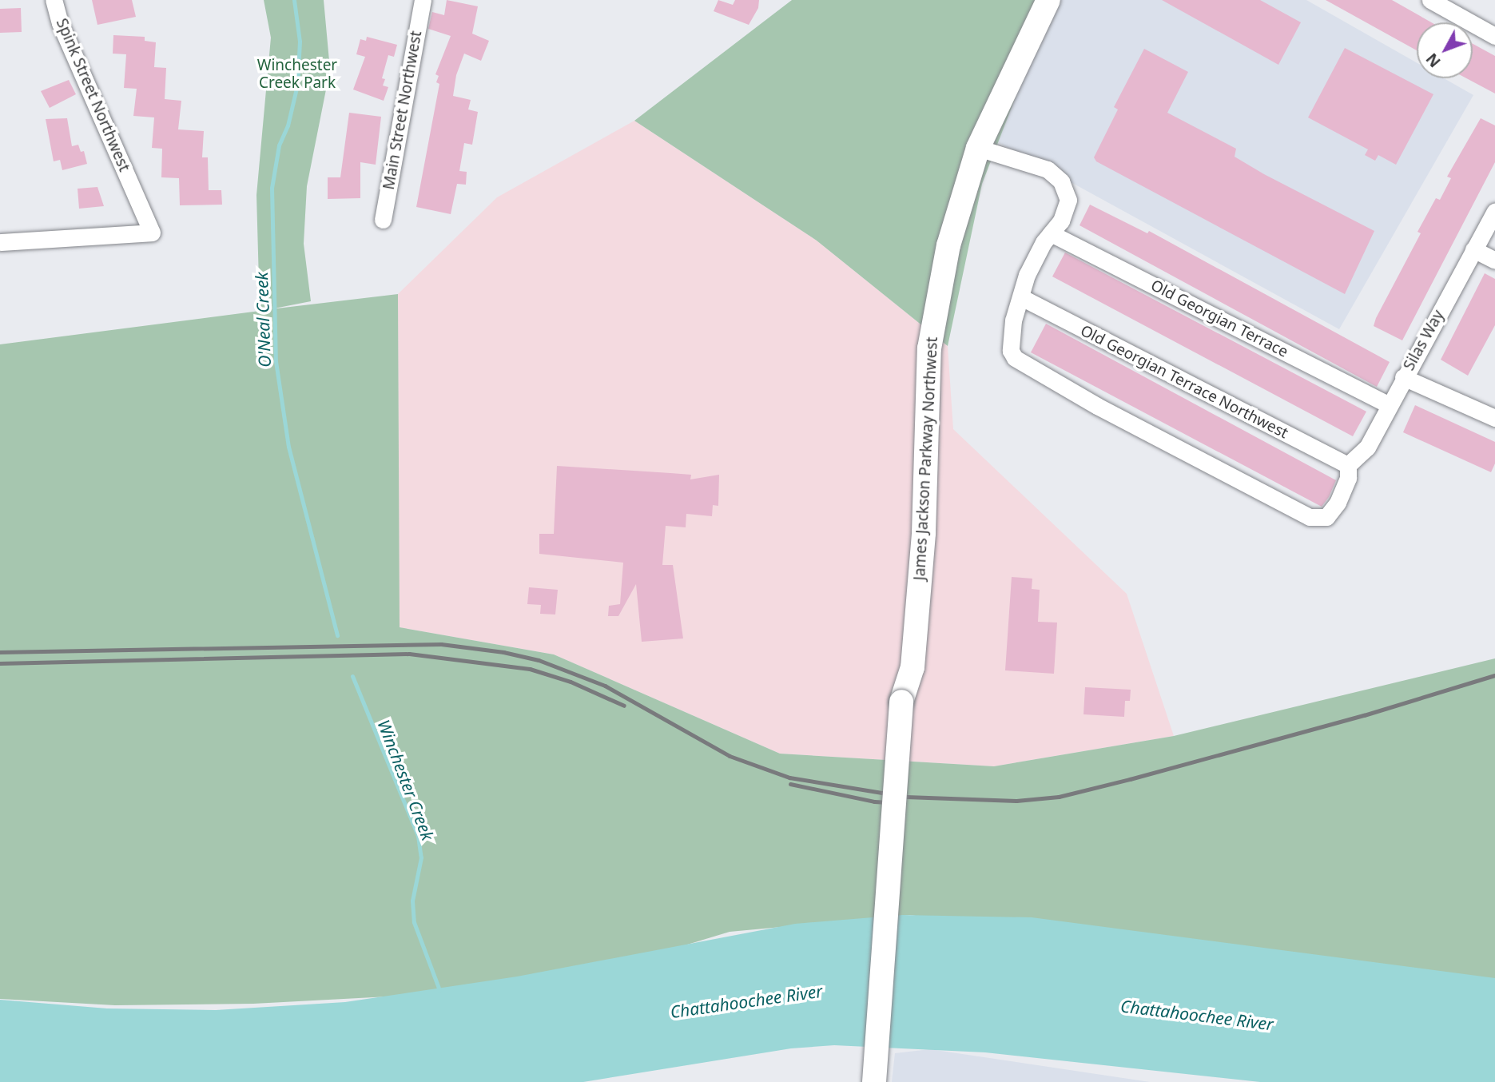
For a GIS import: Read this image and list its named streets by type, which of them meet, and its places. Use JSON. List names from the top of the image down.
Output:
{
  "streets": {
    "main road": ["James Jackson Parkway Northwest"],
    "street": [
      "Spink Street Northwest",
      "Main Street Northwest",
      "Old Georgian Terrace",
      "Silas Way",
      "Old Georgian Terrace Northwest"
    ]
  },
  "crossings": [
    ["Old Georgian Terrace", "Silas Way"],
    ["Silas Way", "Old Georgian Terrace Northwest"]
  ],
  "water": ["O'Neal Creek", "Winchester Creek", "Chattahoochee River"],
  "parks": ["Winchester Creek Park"],
  "north": "bottom left"
}
